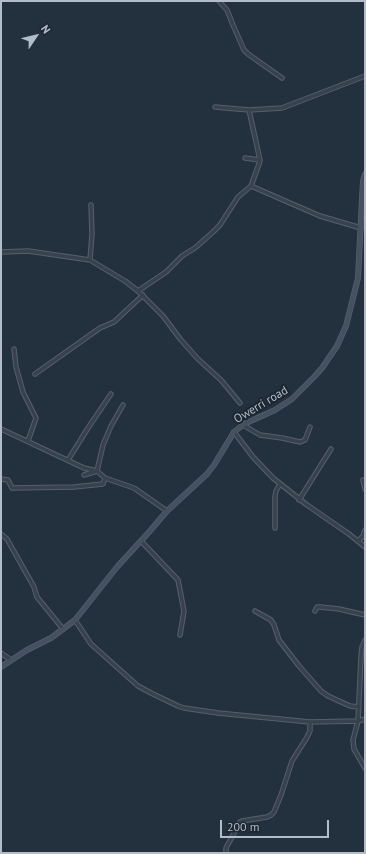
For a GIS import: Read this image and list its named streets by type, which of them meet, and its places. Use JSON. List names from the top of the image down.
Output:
{
  "streets": {
    "main road": ["Owerri road"]
  },
  "scale_bar": "200 m",
  "north": "top right"
}
